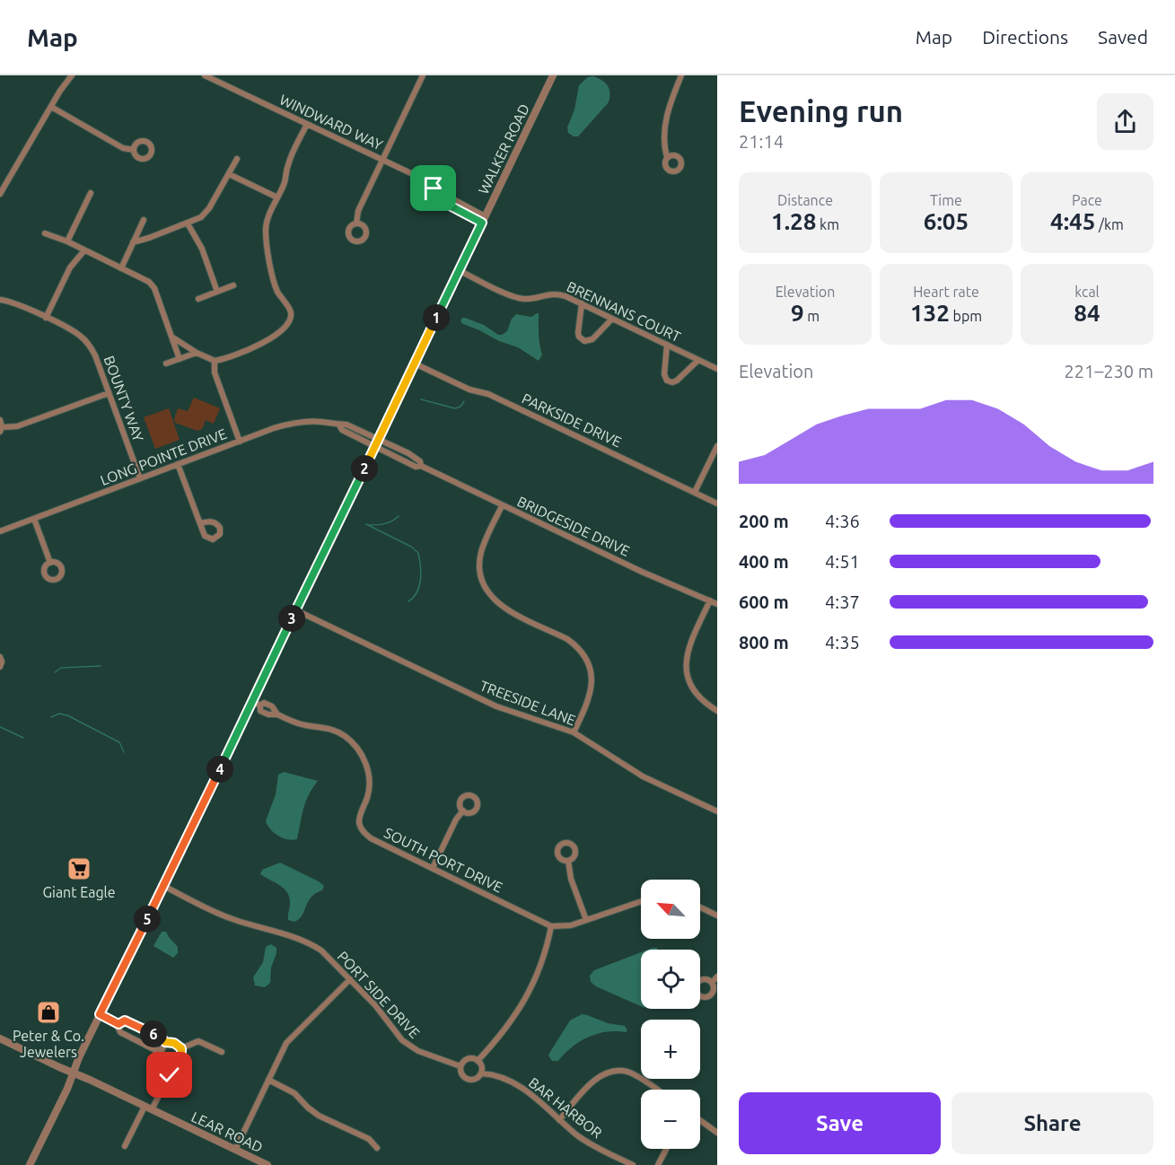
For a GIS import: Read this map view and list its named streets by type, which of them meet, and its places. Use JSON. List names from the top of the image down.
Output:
{
  "streets": {
    "street": [
      "WINDWARD WAY",
      "WALKER ROAD",
      "BRENNANS COURT",
      "BOUNTY WAY",
      "PARKSIDE DRIVE",
      "LONG POINTE DRIVE",
      "BRIDGESIDE DRIVE",
      "TREESIDE LANE",
      "SOUTH PORT DRIVE",
      "PORT SIDE DRIVE",
      "BAR HARBOR",
      "LEAR ROAD"
    ]
  },
  "crossings": [
    ["WINDWARD WAY", "WALKER ROAD"],
    ["WALKER ROAD", "BRENNANS COURT"],
    ["WALKER ROAD", "PARKSIDE DRIVE"],
    ["WALKER ROAD", "LONG POINTE DRIVE"],
    ["WALKER ROAD", "BRIDGESIDE DRIVE"],
    ["WALKER ROAD", "TREESIDE LANE"],
    ["WALKER ROAD", "SOUTH PORT DRIVE"],
    ["WALKER ROAD", "PORT SIDE DRIVE"],
    ["WALKER ROAD", "LEAR ROAD"],
    ["BOUNTY WAY", "LONG POINTE DRIVE"],
    ["LONG POINTE DRIVE", "BRIDGESIDE DRIVE"],
    ["PORT SIDE DRIVE", "BAR HARBOR"]
  ],
  "places": {
    "supermarket": ["Giant Eagle"],
    "shop": ["Peter & Co. Jewelers"]
  },
  "north": "top left",
  "page": {
    "header": "Map",
    "nav": ["Map", "Directions", "Saved"],
    "heading": ["Evening run", "21:14"],
    "stats": [
      ["Distance", "1.28 km"],
      ["Time", "6:05"],
      ["Pace", "4:45 /km"],
      ["Elevation", "9 m"],
      ["Heart rate", "132 bpm"],
      ["kcal", "84"]
    ],
    "pins": [
      "1",
      "2",
      "3",
      "4",
      "5",
      "6"
    ],
    "chart": ["Elevation", "221–230 m"],
    "list": [
      {
        "name": "200 m",
        "note": "4:36"
      },
      {
        "name": "400 m",
        "note": "4:51"
      },
      {
        "name": "600 m",
        "note": "4:37"
      },
      {
        "name": "800 m",
        "note": "4:35"
      }
    ],
    "map_buttons": ["+", "−"],
    "buttons": ["Save", "Share"]
  }
}
